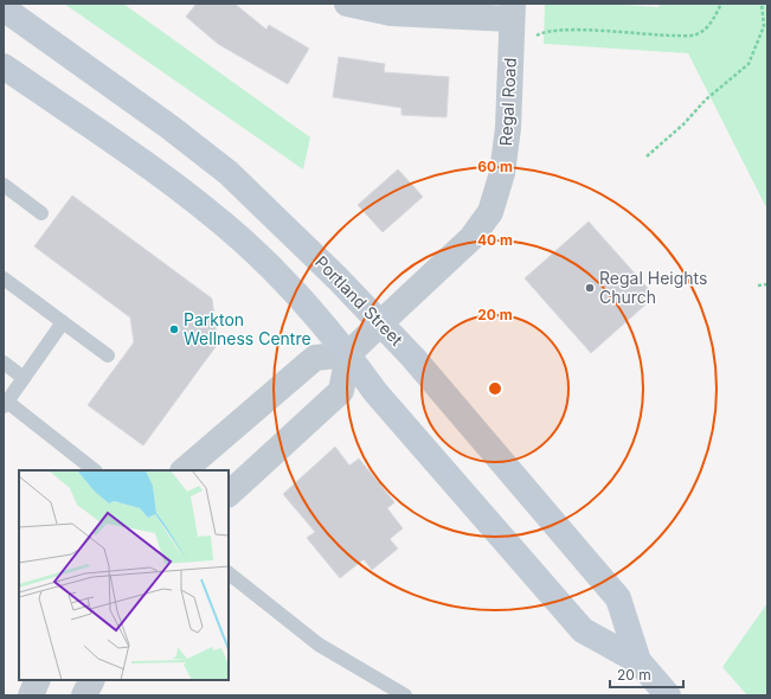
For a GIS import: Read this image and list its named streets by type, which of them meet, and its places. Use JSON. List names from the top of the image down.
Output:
{
  "streets": {
    "main road": ["Portland Street"],
    "street": ["Regal Road"]
  },
  "crossings": [
    ["Regal Road", "Portland Street"]
  ],
  "places": ["Regal Heights Church", "Parkton Wellness Centre"],
  "scale_bar": "20 m",
  "rings": ["60 m", "40 m", "20 m"]
}
